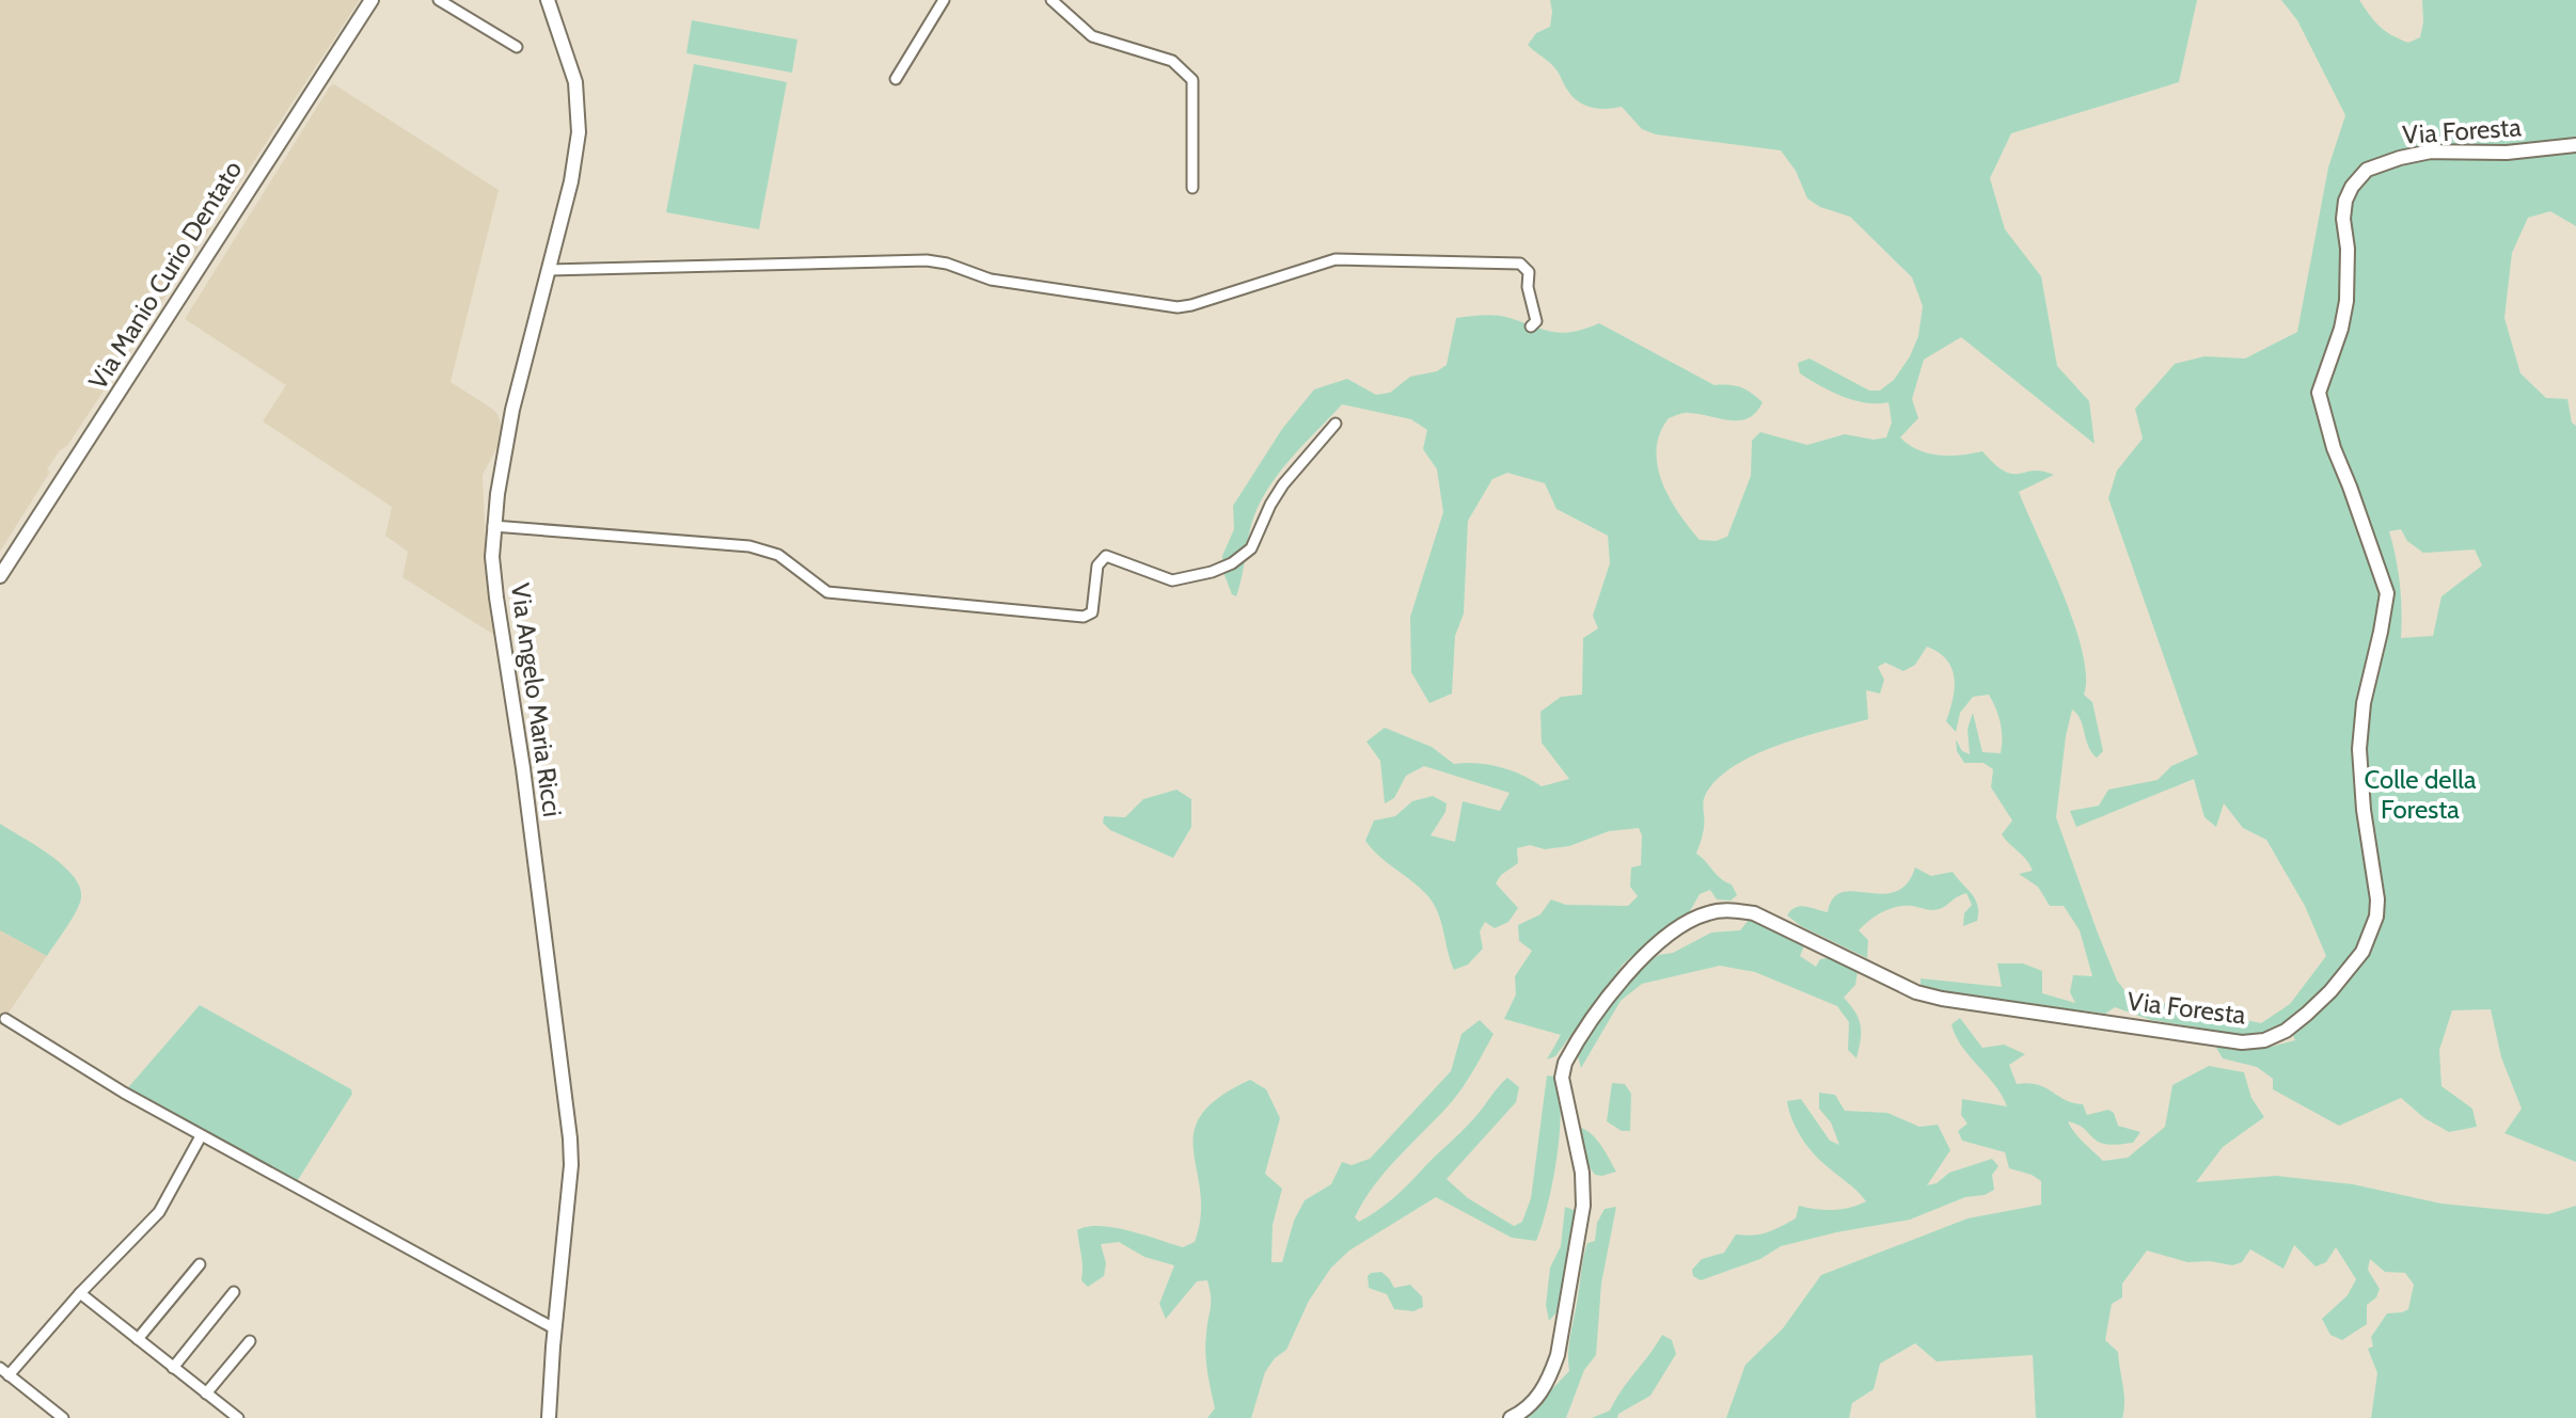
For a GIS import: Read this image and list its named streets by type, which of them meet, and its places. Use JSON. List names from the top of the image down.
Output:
{
  "streets": {
    "main road": ["Via Foresta", "Via Manio Curio Dentato", "Via Angelo Maria Ricci"]
  },
  "parks": ["Colle della Foresta"]
}
